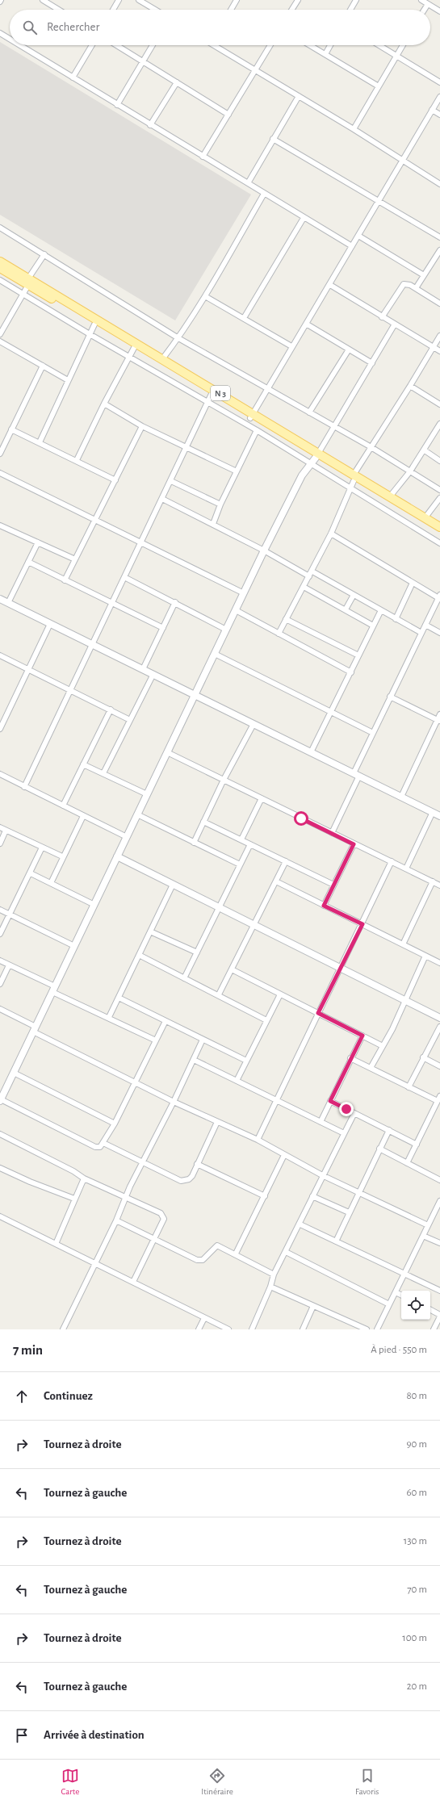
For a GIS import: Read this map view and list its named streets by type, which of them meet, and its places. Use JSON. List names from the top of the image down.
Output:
{
  "streets": {
    "main road": ["N 3"]
  },
  "page": {
    "search": "Rechercher",
    "heading": ["7 min", "À pied · 550 m"],
    "list": [
      ["Continuez", "80 m"],
      ["Tournez à droite", "90 m"],
      ["Tournez à gauche", "60 m"],
      ["Tournez à droite", "130 m"],
      ["Tournez à gauche", "70 m"],
      ["Tournez à droite", "100 m"],
      ["Tournez à gauche", "20 m"],
      "Arrivée à destination"
    ],
    "nav": ["Carte", "Itinéraire", "Favoris"]
  }
}
